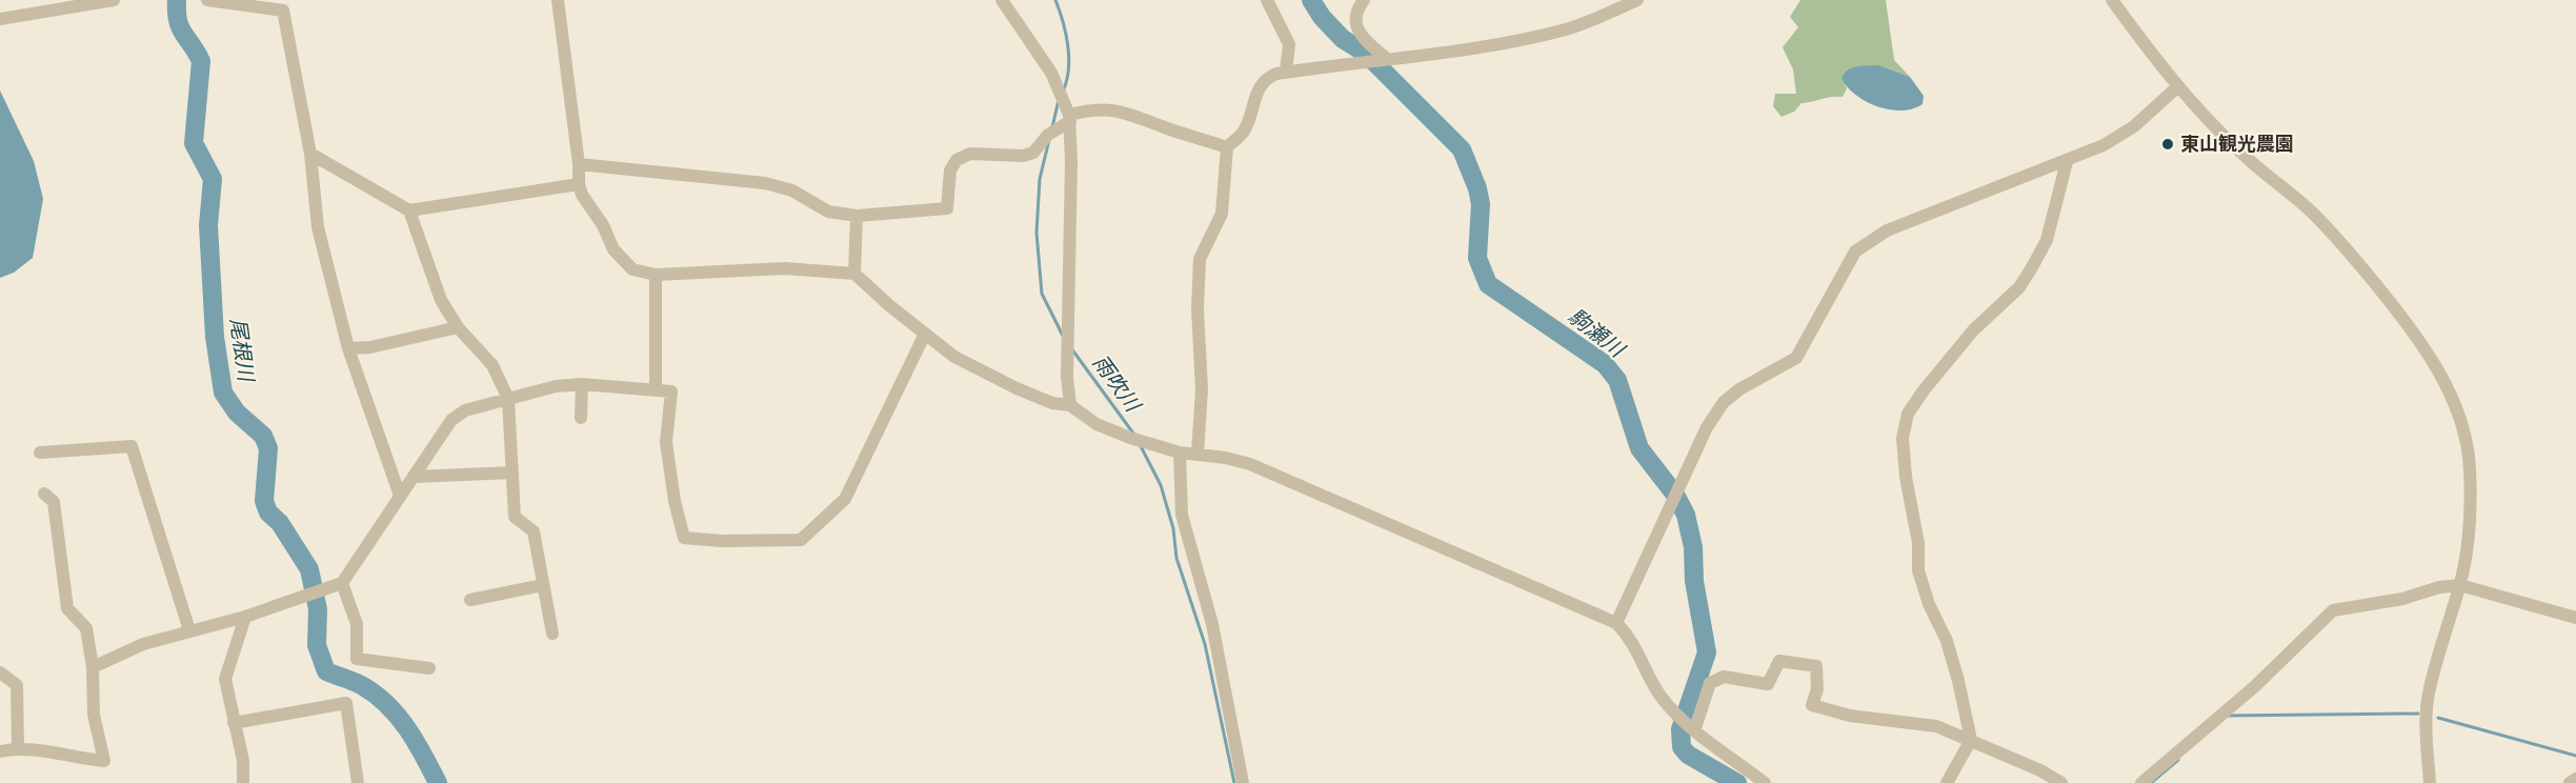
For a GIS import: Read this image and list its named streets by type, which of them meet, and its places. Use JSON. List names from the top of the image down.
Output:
{
  "water": ["駒瀬川", "尾根川", "雨吹川"],
  "places": ["東山観光農園"]
}
